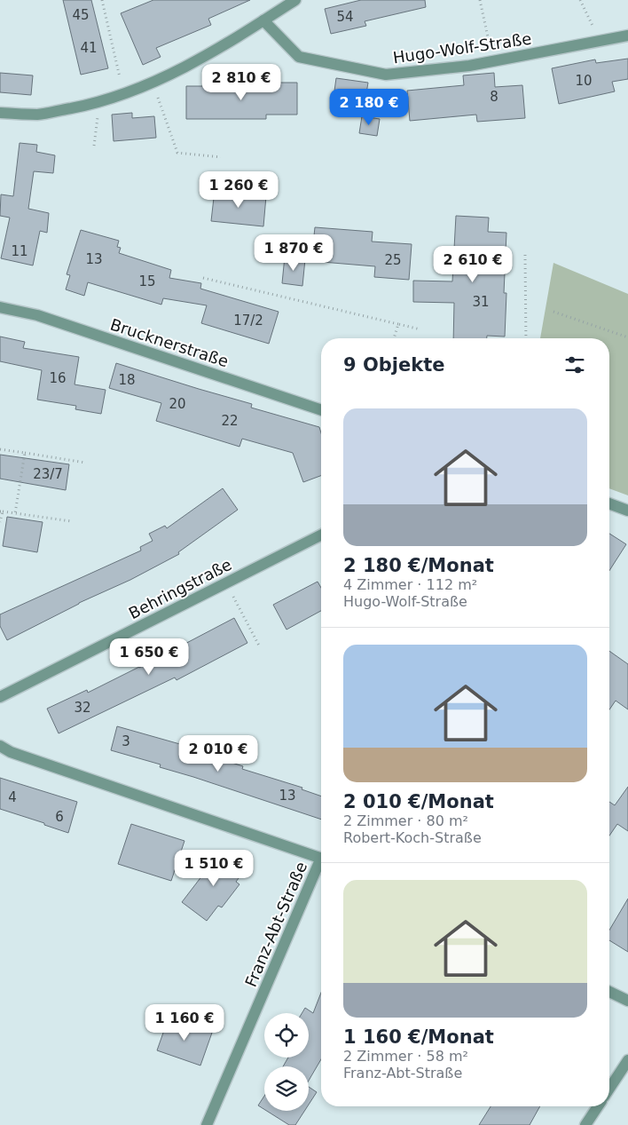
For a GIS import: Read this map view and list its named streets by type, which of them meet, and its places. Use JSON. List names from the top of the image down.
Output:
{
  "streets": {
    "street": [
      "Hugo-Wolf-Straße",
      "Brucknerstraße",
      "Behringstraße",
      "Franz-Abt-Straße"
    ]
  },
  "house_numbers": [
    "45",
    "54",
    "41",
    "10",
    "8",
    "11",
    "13",
    "25",
    "15",
    "31",
    "17/2",
    "16",
    "18",
    "20",
    "22",
    "23/7",
    "32",
    "3",
    "13",
    "4",
    "6"
  ],
  "page": {
    "price": [
      "2 810 €",
      "2 180 €",
      "1 260 €",
      "1 870 €",
      "2 610 €",
      "1 650 €",
      "2 010 €",
      "1 510 €",
      "1 160 €"
    ],
    "heading": "9 Objekte",
    "list": [
      {
        "name": "2 180 €/Monat",
        "note": "4 Zimmer · 112 m² · Hugo-Wolf-Straße"
      },
      {
        "name": "2 010 €/Monat",
        "note": "2 Zimmer · 80 m² · Robert-Koch-Straße"
      },
      {
        "name": "1 160 €/Monat",
        "note": "2 Zimmer · 58 m² · Franz-Abt-Straße"
      }
    ]
  }
}
